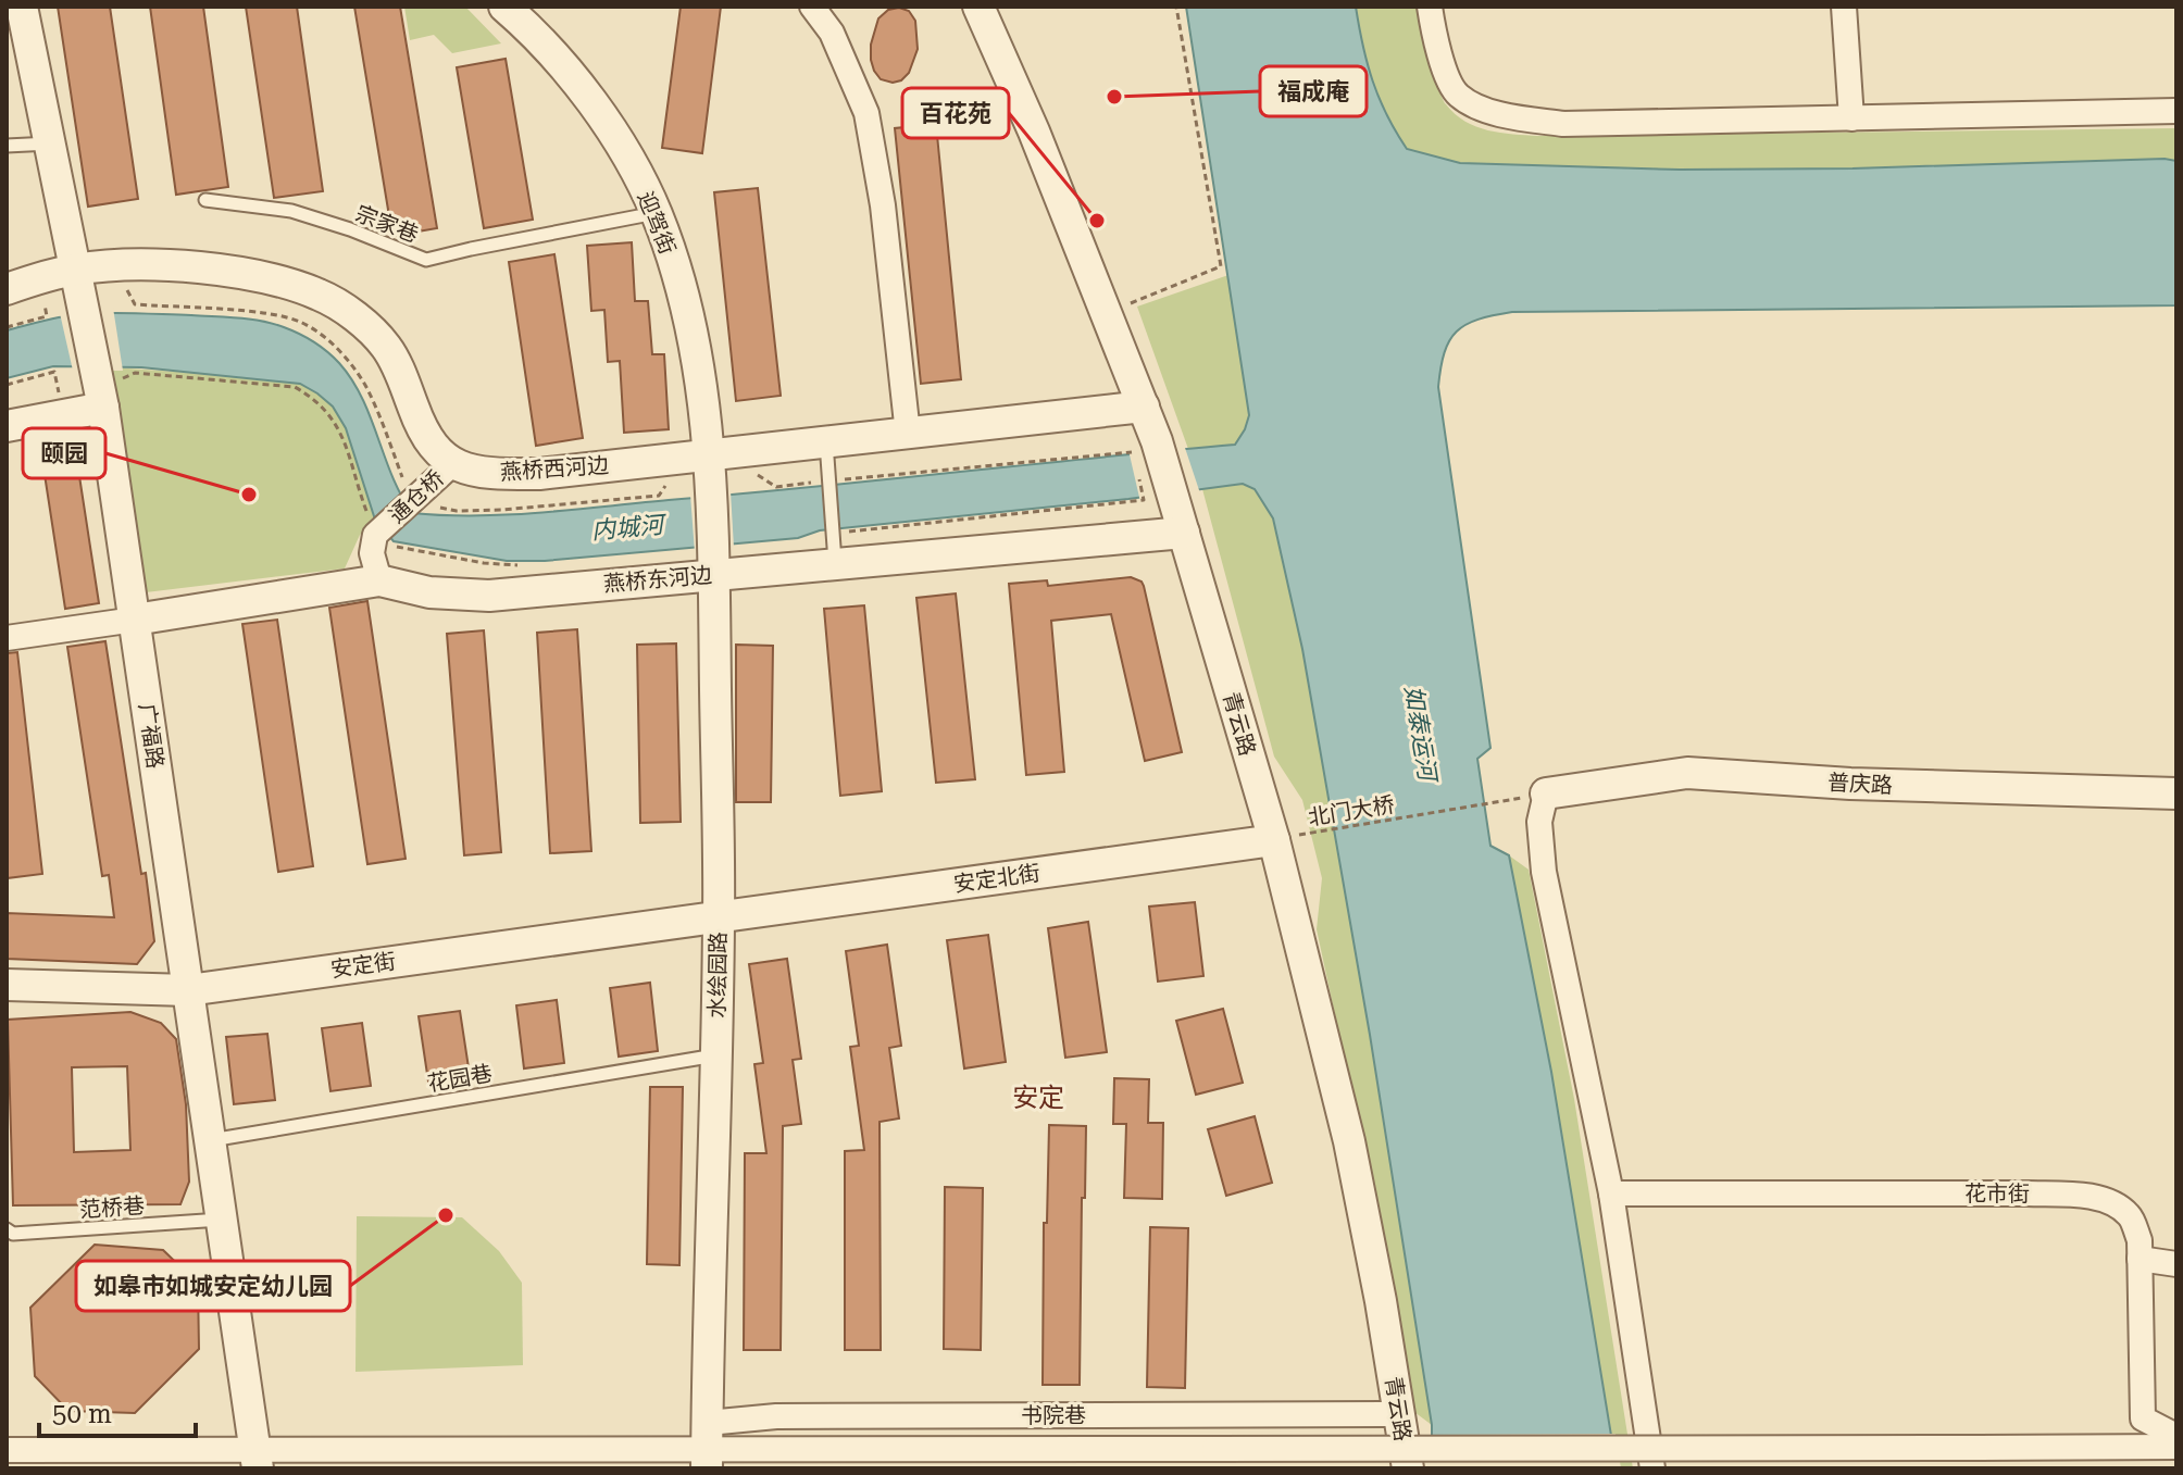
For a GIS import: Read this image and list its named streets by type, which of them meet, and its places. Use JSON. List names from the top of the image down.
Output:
{
  "streets": {
    "street": [
      "迎驾街",
      "燕桥西河边",
      "通仓桥",
      "燕桥东河边",
      "青云路",
      "广福路",
      "普庆路",
      "安定北街",
      "安定街",
      "水绘园路",
      "花市街",
      "书院巷"
    ],
    "lane": ["宗家巷", "花园巷", "范桥巷"],
    "path": ["北门大桥"]
  },
  "crossings": [
    ["迎驾街", "宗家巷"],
    ["迎驾街", "燕桥西河边"],
    ["迎驾街", "水绘园路"],
    ["燕桥西河边", "通仓桥"],
    ["燕桥西河边", "青云路"],
    ["燕桥西河边", "水绘园路"],
    ["燕桥东河边", "青云路"],
    ["燕桥东河边", "广福路"],
    ["燕桥东河边", "水绘园路"],
    ["青云路", "北门大桥"],
    ["青云路", "安定北街"],
    ["青云路", "书院巷"],
    ["广福路", "安定街"],
    ["广福路", "花园巷"],
    ["广福路", "范桥巷"],
    ["普庆路", "北门大桥"],
    ["北门大桥", "安定北街"],
    ["安定北街", "安定街"],
    ["安定北街", "水绘园路"],
    ["安定街", "水绘园路"],
    ["水绘园路", "花园巷"],
    ["水绘园路", "书院巷"]
  ],
  "districts": ["安定"],
  "water": ["内城河", "如泰运河"],
  "places": [
    "福成庵",
    "百花苑",
    "颐园",
    "如皋市如城安定幼儿园"
  ],
  "scale_bar": "50 m"
}
